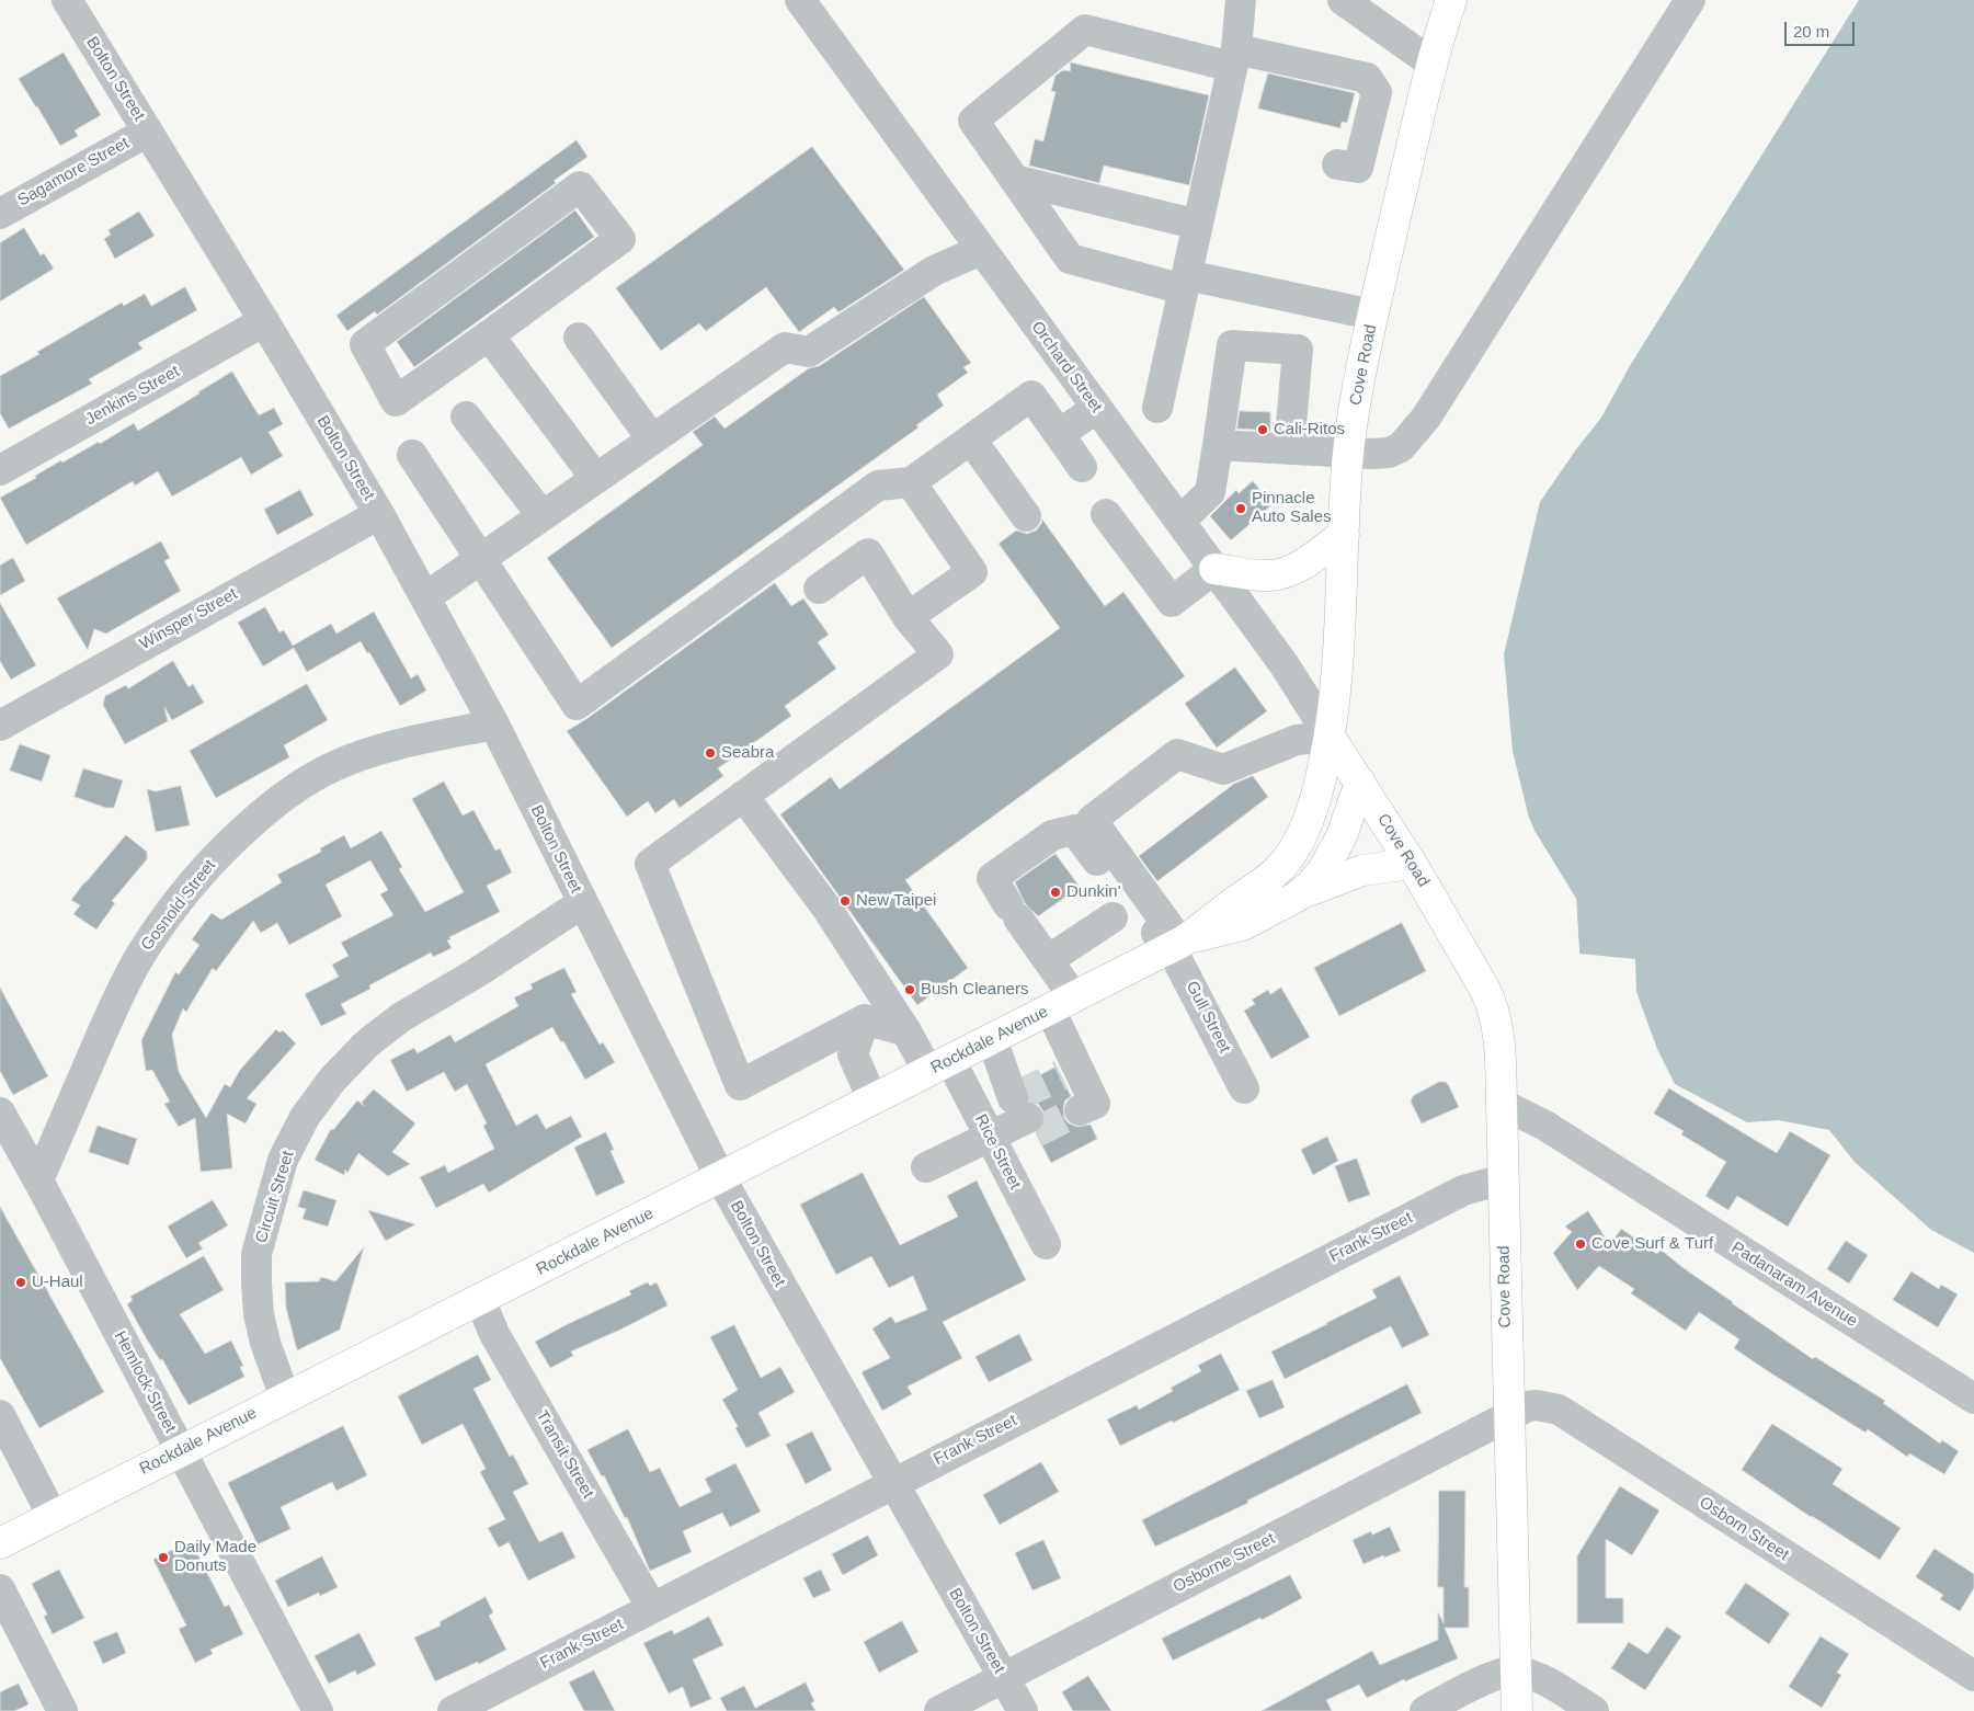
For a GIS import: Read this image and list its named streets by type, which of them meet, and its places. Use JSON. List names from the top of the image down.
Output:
{
  "streets": {
    "main road": ["Cove Road", "Rockdale Avenue"],
    "street": [
      "Bolton Street",
      "Sagamore Street",
      "Orchard Street",
      "Jenkins Street",
      "Winsper Street",
      "Gosnold Street",
      "Gull Street",
      "Rice Street",
      "Circuit Street",
      "Frank Street",
      "Padanaram Avenue",
      "Hemlock Street",
      "Transit Street",
      "Osborn Street",
      "Osborne Street"
    ]
  },
  "crossings": [
    ["Bolton Street", "Sagamore Street"],
    ["Bolton Street", "Jenkins Street"],
    ["Bolton Street", "Winsper Street"],
    ["Bolton Street", "Gosnold Street"],
    ["Bolton Street", "Rockdale Avenue"],
    ["Bolton Street", "Circuit Street"],
    ["Bolton Street", "Frank Street"],
    ["Bolton Street", "Osborne Street"],
    ["Cove Road", "Orchard Street"],
    ["Cove Road", "Rockdale Avenue"],
    ["Cove Road", "Frank Street"],
    ["Cove Road", "Padanaram Avenue"],
    ["Cove Road", "Osborn Street"],
    ["Cove Road", "Osborne Street"],
    ["Orchard Street", "Rockdale Avenue"],
    ["Gosnold Street", "Hemlock Street"],
    ["Gull Street", "Rockdale Avenue"],
    ["Rockdale Avenue", "Rice Street"],
    ["Rockdale Avenue", "Circuit Street"],
    ["Rockdale Avenue", "Hemlock Street"],
    ["Rockdale Avenue", "Transit Street"],
    ["Frank Street", "Transit Street"],
    ["Osborn Street", "Osborne Street"]
  ],
  "places": [
    "Cali-Ritos",
    "Pinnacle Auto Sales",
    "Seabra",
    "Dunkin'",
    "New Taipei",
    "Bush Cleaners",
    "Cove Surf & Turf",
    "U-Haul",
    "Daily Made Donuts"
  ],
  "scale_bar": "20 m"
}
